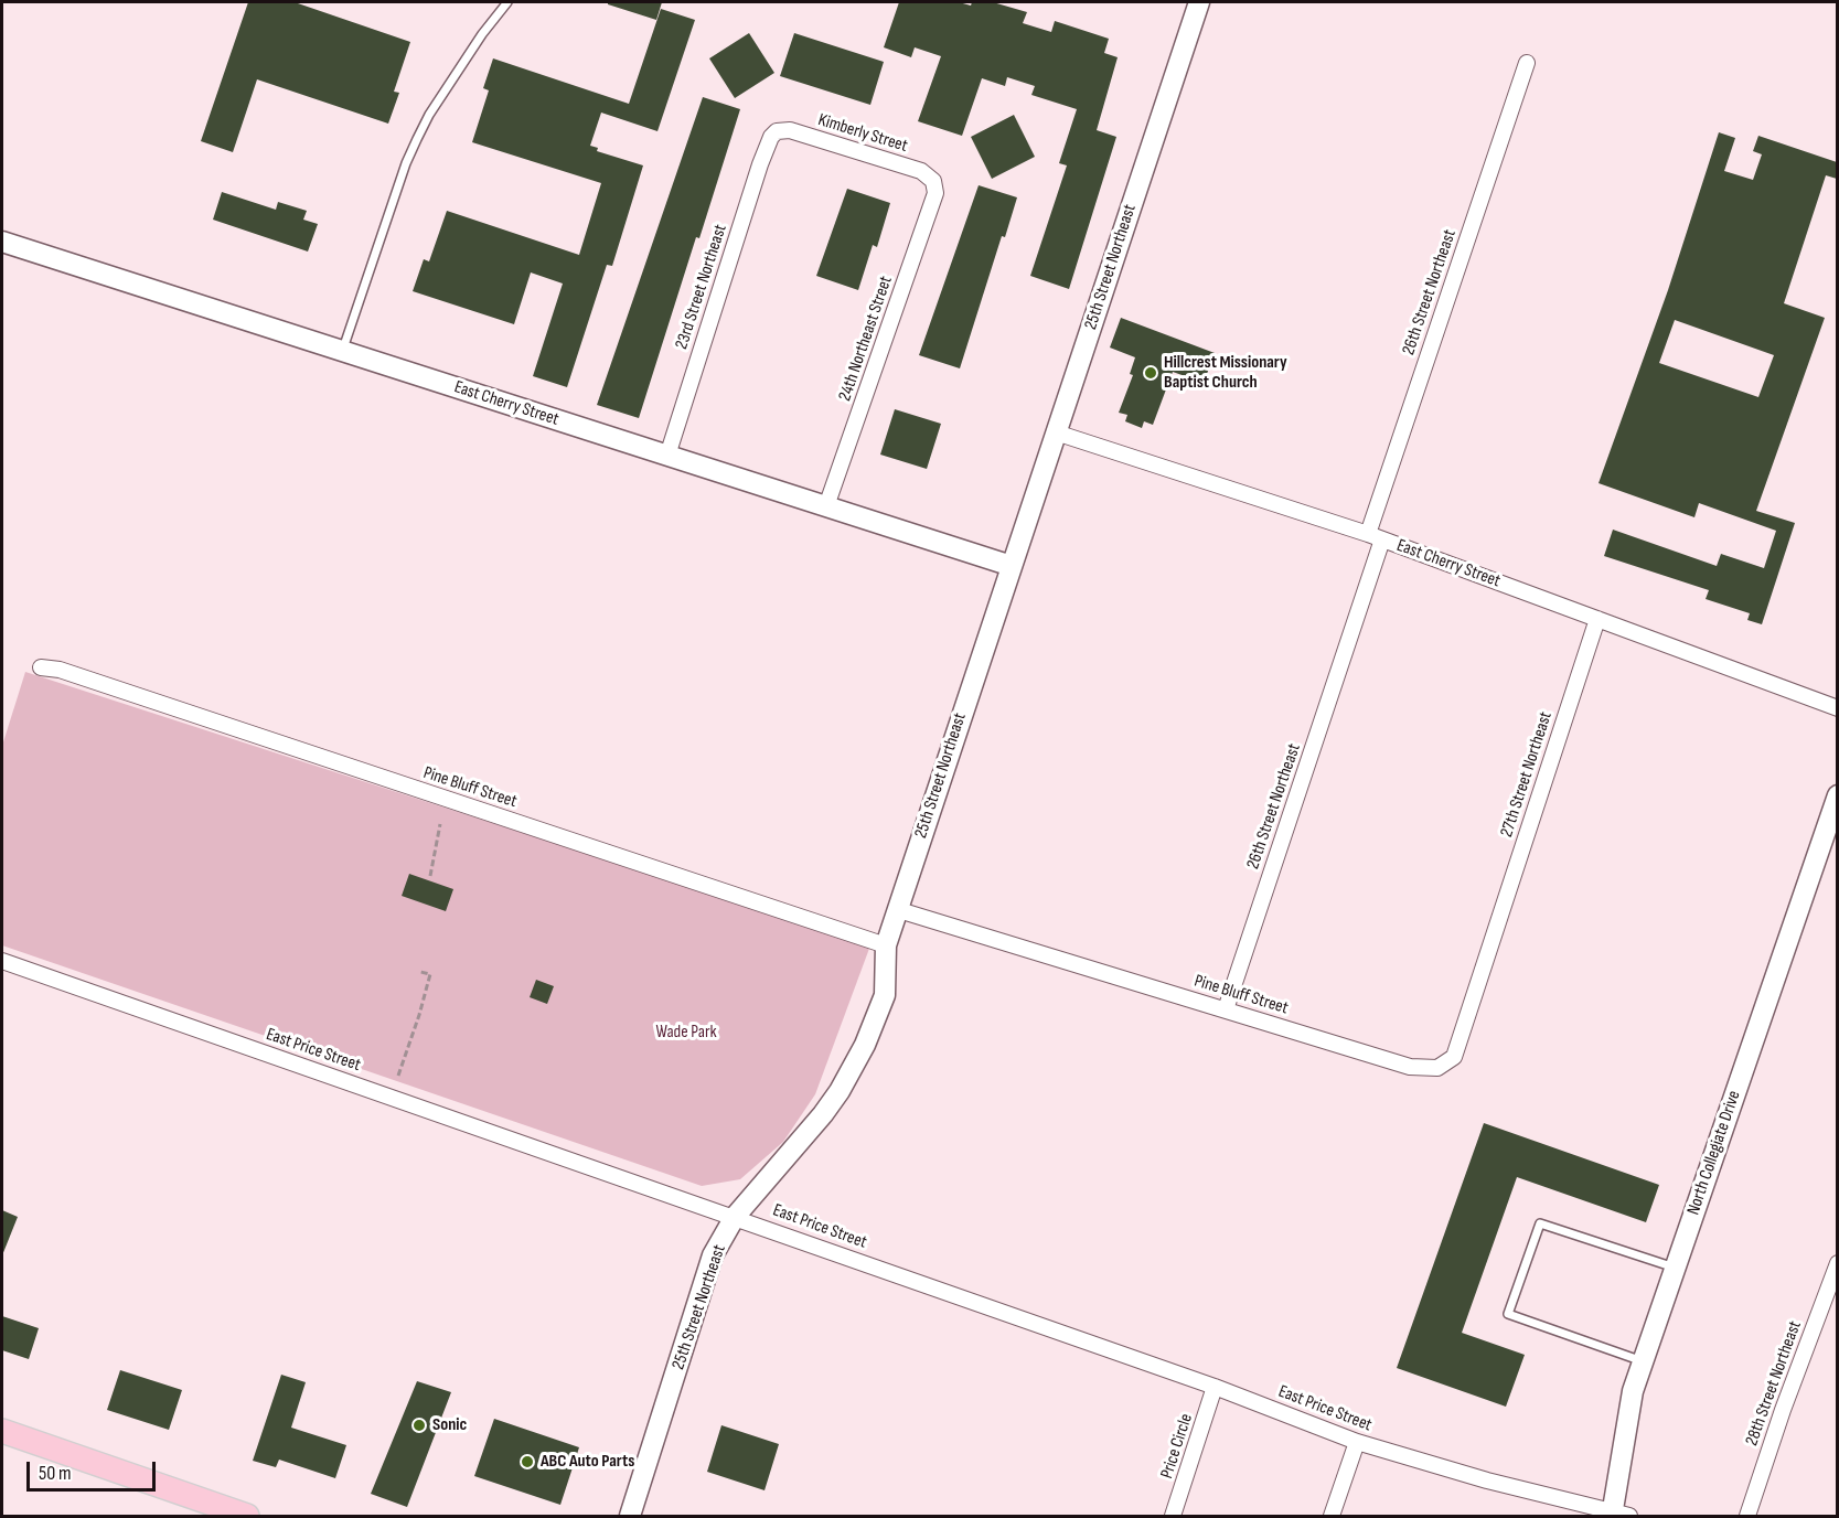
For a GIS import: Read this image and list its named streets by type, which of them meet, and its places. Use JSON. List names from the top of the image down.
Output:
{
  "streets": {
    "street": [
      "Kimberly Street",
      "25th Street Northeast",
      "23rd Street Northeast",
      "26th Street Northeast",
      "24th Northeast Street",
      "East Cherry Street",
      "27th Street Northeast",
      "Pine Bluff Street",
      "East Price Street",
      "North Collegiate Drive",
      "28th Street Northeast",
      "Price Circle"
    ]
  },
  "crossings": [
    ["Kimberly Street", "23rd Street Northeast"],
    ["Kimberly Street", "24th Northeast Street"],
    ["25th Street Northeast", "East Cherry Street"],
    ["25th Street Northeast", "Pine Bluff Street"],
    ["25th Street Northeast", "East Price Street"],
    ["23rd Street Northeast", "East Cherry Street"],
    ["26th Street Northeast", "East Cherry Street"],
    ["26th Street Northeast", "Pine Bluff Street"],
    ["24th Northeast Street", "East Cherry Street"],
    ["East Cherry Street", "27th Street Northeast"],
    ["27th Street Northeast", "Pine Bluff Street"],
    ["East Price Street", "North Collegiate Drive"],
    ["East Price Street", "Price Circle"]
  ],
  "parks": ["Wade Park"],
  "places": ["Hillcrest Missionary Baptist Church", "Sonic", "ABC Auto Parts"],
  "scale_bar": "50 m"
}
